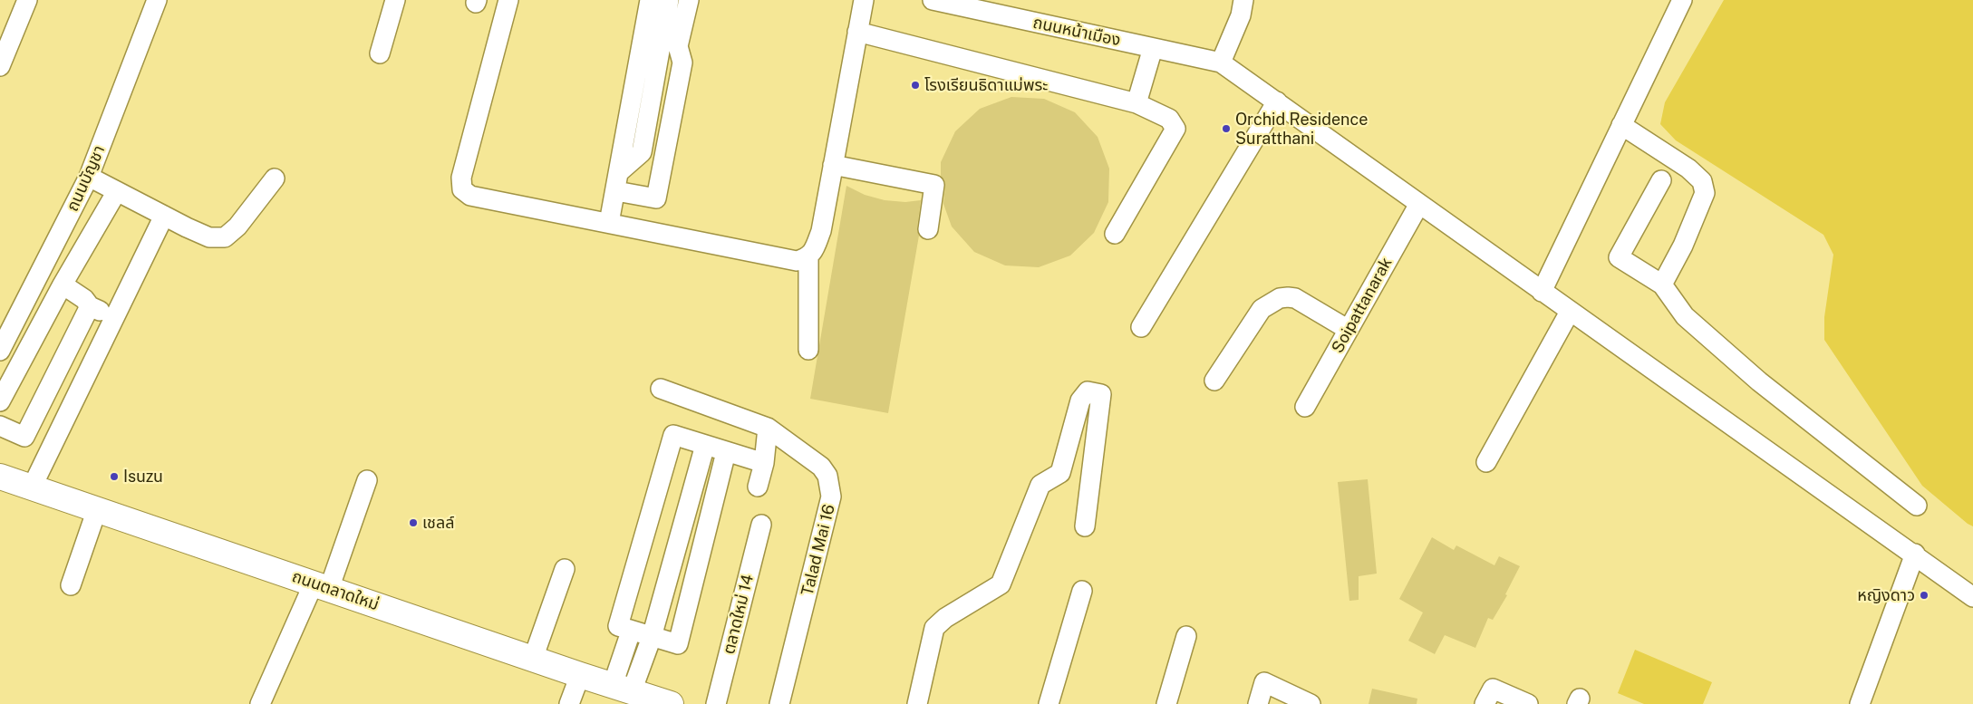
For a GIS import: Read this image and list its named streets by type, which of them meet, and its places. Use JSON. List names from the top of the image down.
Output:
{
  "streets": {
    "main road": ["ถนนตลาดใหม่"],
    "street": [
      "ถนนหน้าเมือง",
      "ถนนบัญชา",
      "Soipattanarak",
      "Talad Mai 16",
      "ตลาดใหม่ 14"
    ]
  },
  "places": [
    "โรงเรียนธิดาแม่พระ",
    "Orchid Residence Suratthani",
    "Isuzu",
    "เชลล์",
    "หญิงดาว"
  ]
}
